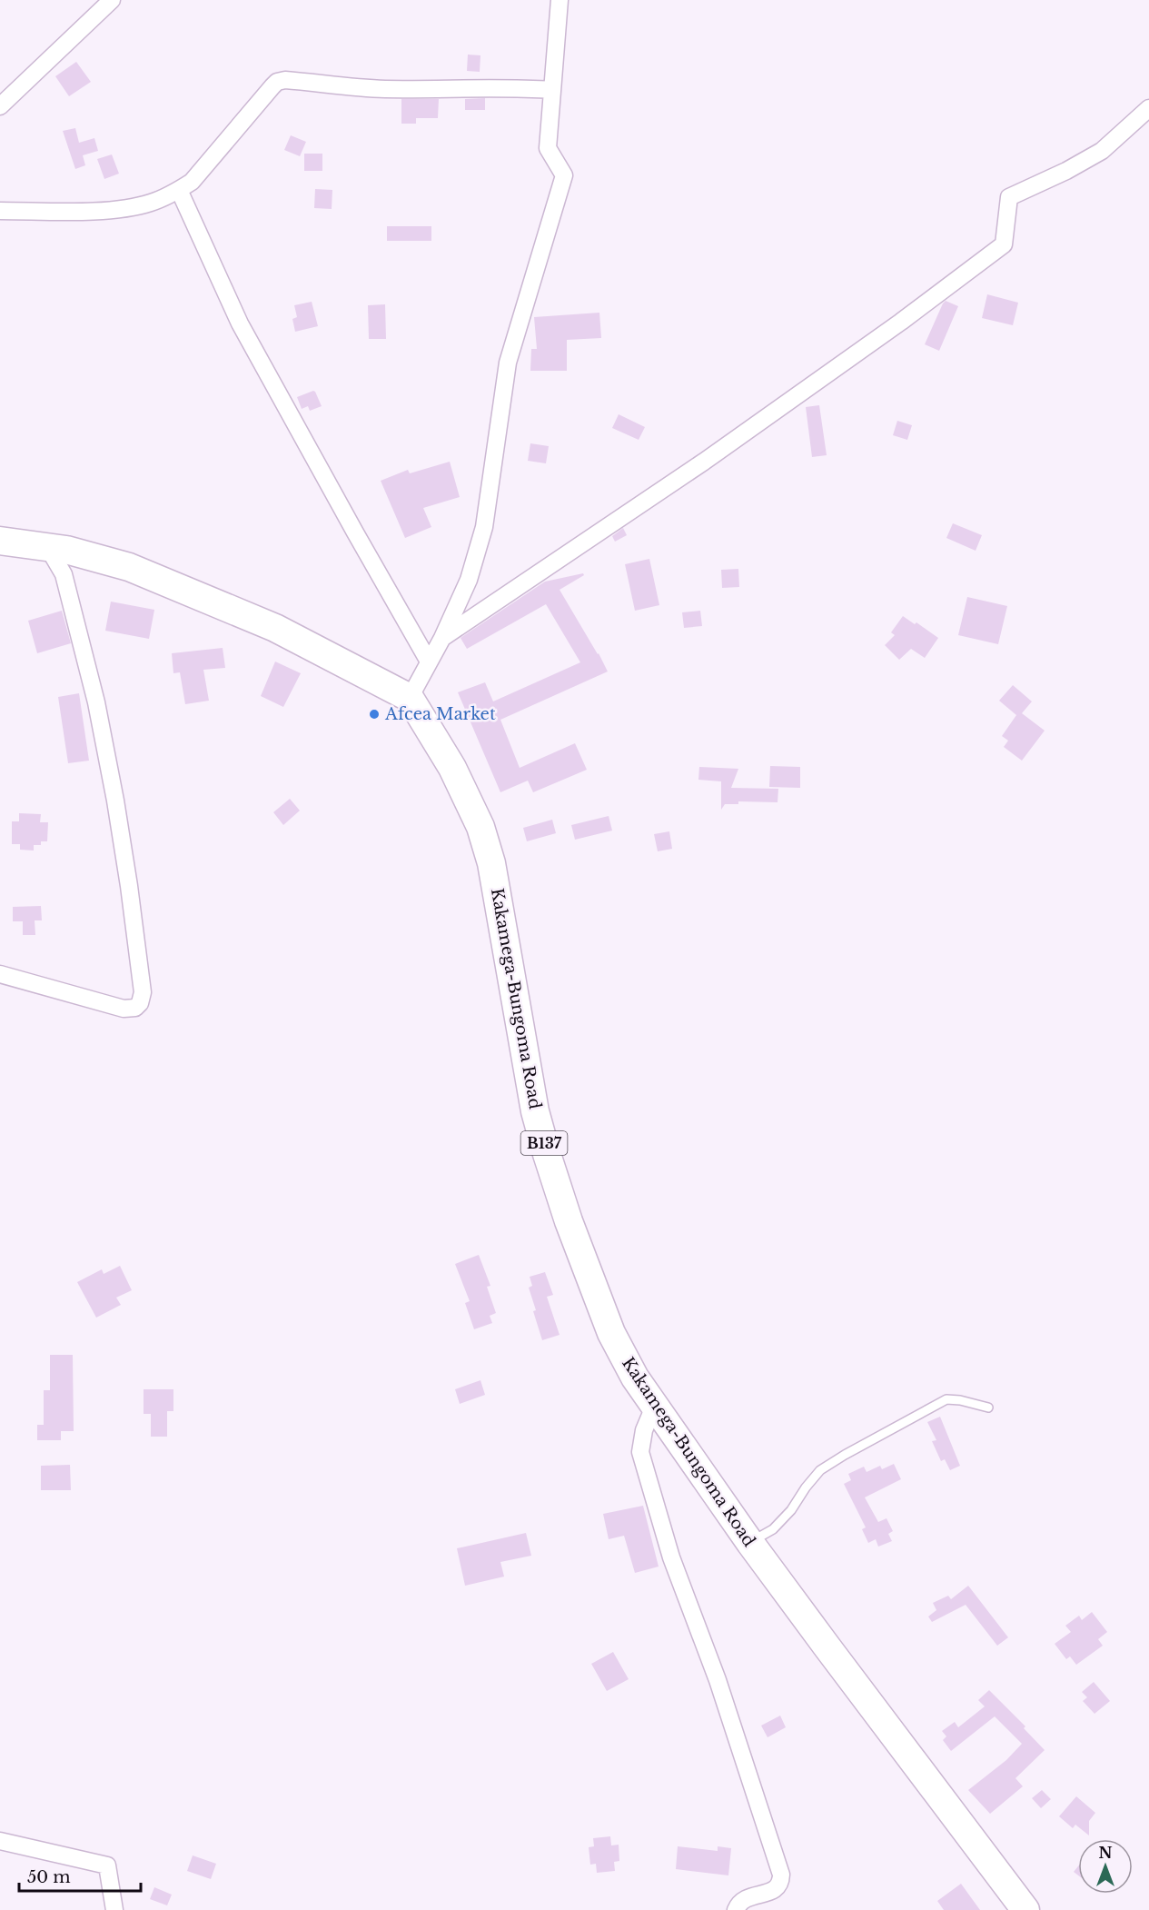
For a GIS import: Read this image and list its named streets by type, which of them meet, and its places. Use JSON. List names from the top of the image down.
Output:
{
  "streets": {
    "main road": ["Kakamega-Bungoma Road", "B137"]
  },
  "places": ["Afcea Market"],
  "scale_bar": "50 m",
  "north": "top"
}
